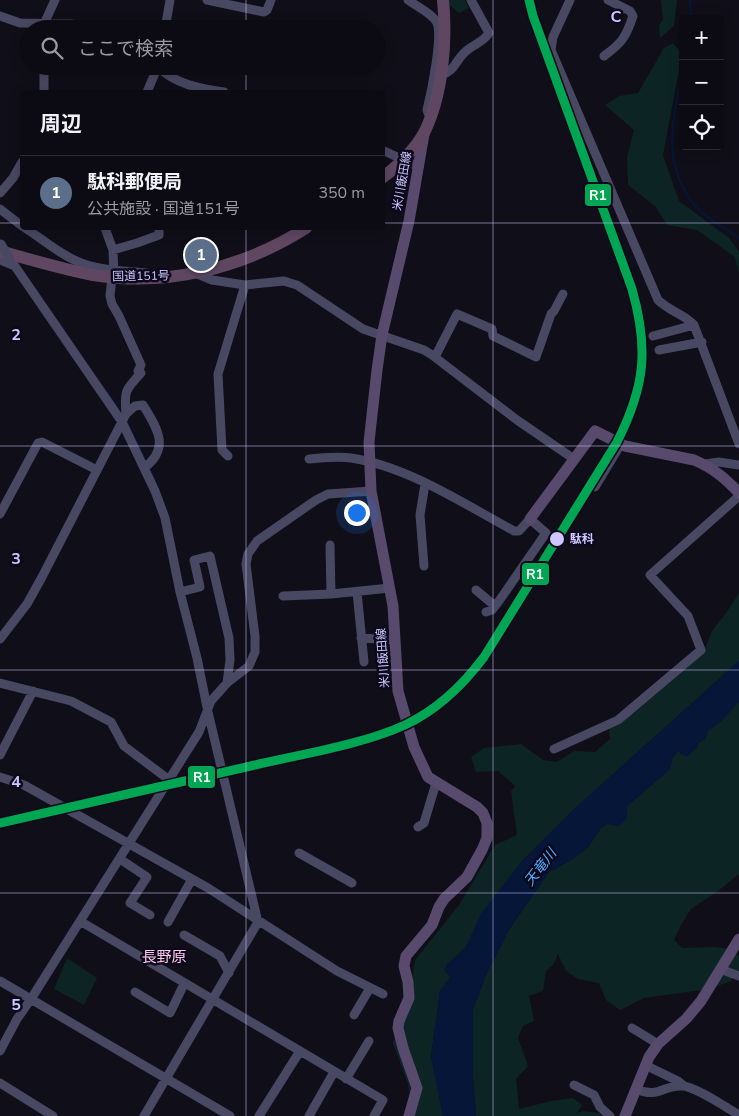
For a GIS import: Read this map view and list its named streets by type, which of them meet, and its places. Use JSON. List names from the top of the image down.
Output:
{
  "streets": {
    "highway": ["国道151号"],
    "main road": ["米川飯田線"]
  },
  "districts": ["長野原"],
  "water": ["天竜川"],
  "places": ["駄科"],
  "lines": ["transit line R1"],
  "page": {
    "map_buttons": ["+", "−"],
    "search": "ここで検索",
    "heading": "周辺",
    "list": [
      {
        "mark": "1",
        "name": "駄科郵便局",
        "note": "公共施設 · 国道151号",
        "value": "350 m"
      }
    ],
    "pins": "1"
  },
  "grid": {
    "columns": ["C"],
    "rows": [
      "2",
      "3",
      "4",
      "5"
    ]
  }
}
